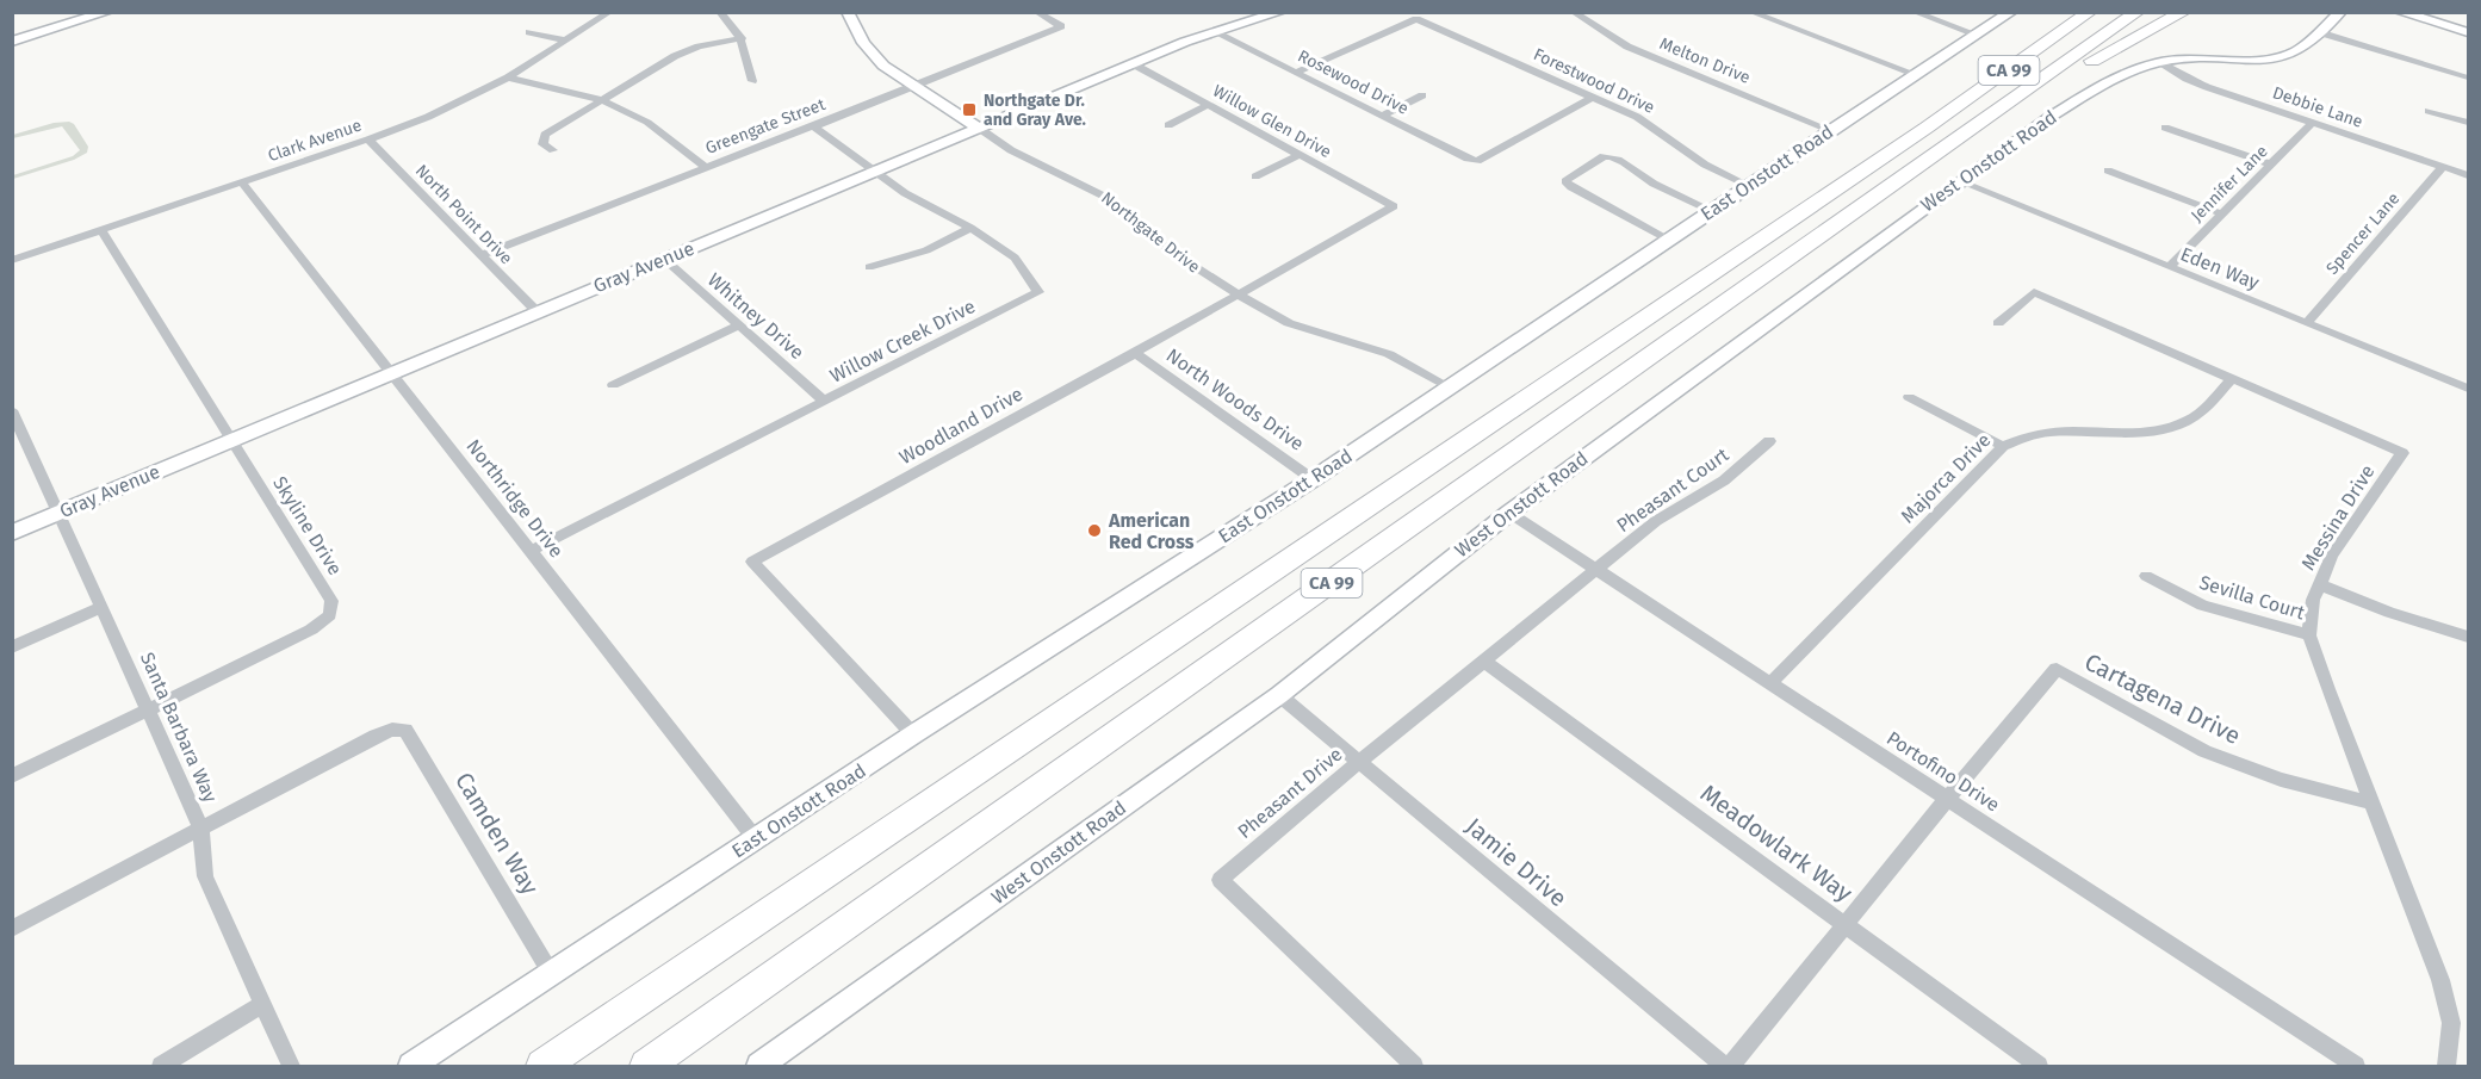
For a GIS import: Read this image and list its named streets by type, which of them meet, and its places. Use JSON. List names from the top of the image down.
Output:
{
  "streets": {
    "highway": ["CA 99"],
    "street": [
      "Melton Drive",
      "Forestwood Drive",
      "Rosewood Drive",
      "Debbie Lane",
      "Willow Glen Drive",
      "Greengate Street",
      "Clark Avenue",
      "West Onstott Road",
      "East Onstott Road",
      "Jennifer Lane",
      "North Point Drive",
      "Northgate Drive",
      "Spencer Lane",
      "Gray Avenue",
      "Eden Way",
      "Whitney Drive",
      "Willow Creek Drive",
      "North Woods Drive",
      "Woodland Drive",
      "Majorca Drive",
      "Pheasant Court",
      "Northridge Drive",
      "Messina Drive",
      "Skyline Drive",
      "Sevilla Court",
      "Cartagena Drive",
      "Santa Barbara Way",
      "Portofino Drive",
      "Pheasant Drive",
      "Camden Way",
      "Meadowlark Way",
      "Jamie Drive"
    ]
  },
  "crossings": [
    ["Melton Drive", "East Onstott Road"],
    ["Forestwood Drive", "Rosewood Drive"],
    ["Forestwood Drive", "East Onstott Road"],
    ["Rosewood Drive", "Gray Avenue"],
    ["Debbie Lane", "West Onstott Road"],
    ["Debbie Lane", "Jennifer Lane"],
    ["Debbie Lane", "Spencer Lane"],
    ["Willow Glen Drive", "Gray Avenue"],
    ["Willow Glen Drive", "Woodland Drive"],
    ["Greengate Street", "North Point Drive"],
    ["Greengate Street", "Northgate Drive"],
    ["Greengate Street", "Willow Creek Drive"],
    ["Clark Avenue", "North Point Drive"],
    ["Clark Avenue", "Northridge Drive"],
    ["Clark Avenue", "Skyline Drive"],
    ["West Onstott Road", "Eden Way"],
    ["West Onstott Road", "Portofino Drive"],
    ["West Onstott Road", "Jamie Drive"],
    ["East Onstott Road", "Northgate Drive"],
    ["East Onstott Road", "North Woods Drive"],
    ["East Onstott Road", "Woodland Drive"],
    ["East Onstott Road", "Northridge Drive"],
    ["East Onstott Road", "Camden Way"],
    ["Jennifer Lane", "Eden Way"],
    ["North Point Drive", "Gray Avenue"],
    ["Northgate Drive", "Gray Avenue"],
    ["Northgate Drive", "Woodland Drive"],
    ["Spencer Lane", "Eden Way"],
    ["Gray Avenue", "Whitney Drive"],
    ["Gray Avenue", "Willow Creek Drive"],
    ["Gray Avenue", "Northridge Drive"],
    ["Gray Avenue", "Skyline Drive"],
    ["Gray Avenue", "Santa Barbara Way"],
    ["Whitney Drive", "Willow Creek Drive"],
    ["Willow Creek Drive", "Northridge Drive"],
    ["North Woods Drive", "Woodland Drive"],
    ["Majorca Drive", "Messina Drive"],
    ["Majorca Drive", "Portofino Drive"],
    ["Pheasant Court", "Portofino Drive"],
    ["Pheasant Court", "Pheasant Drive"],
    ["Messina Drive", "Sevilla Court"],
    ["Messina Drive", "Cartagena Drive"],
    ["Skyline Drive", "Santa Barbara Way"],
    ["Cartagena Drive", "Portofino Drive"],
    ["Cartagena Drive", "Meadowlark Way"],
    ["Santa Barbara Way", "Camden Way"],
    ["Portofino Drive", "Pheasant Drive"],
    ["Pheasant Drive", "Meadowlark Way"],
    ["Pheasant Drive", "Jamie Drive"]
  ],
  "places": {
    "transit": ["Northgate Dr. and Gray Ave."],
    "other": ["American Red Cross"]
  }
}
